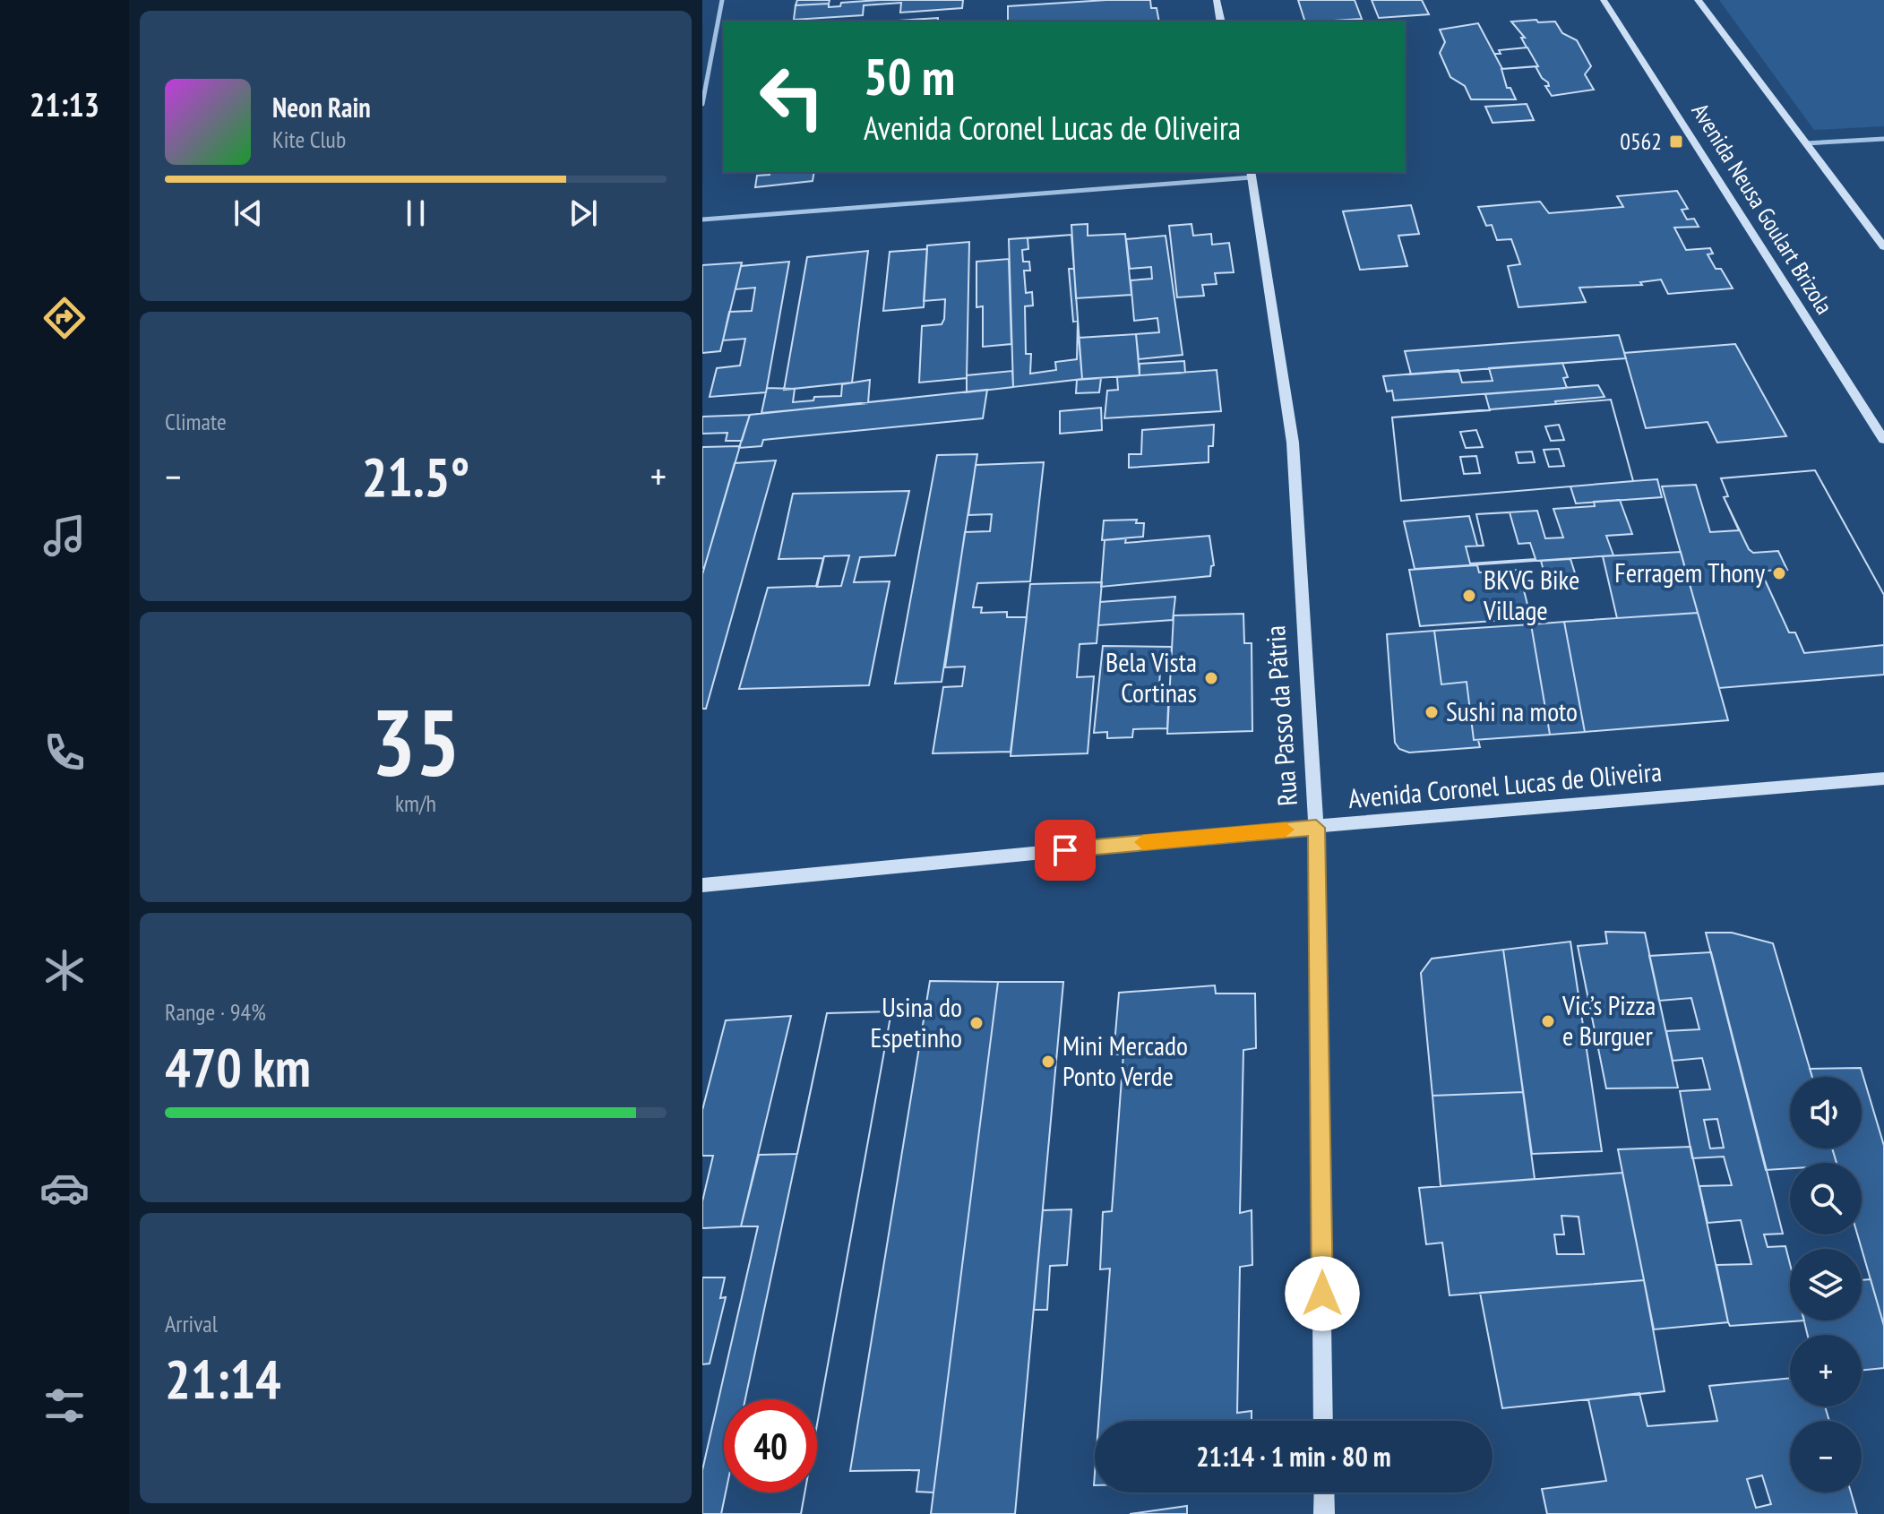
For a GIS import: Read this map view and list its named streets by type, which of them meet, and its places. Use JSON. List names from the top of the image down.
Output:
{
  "streets": {
    "street": ["Avenida Neusa Goulart Brizola", "Rua Passo da Pátria", "Avenida Coronel Lucas de Oliveira"]
  },
  "crossings": [
    ["Rua Passo da Pátria", "Avenida Coronel Lucas de Oliveira"]
  ],
  "places": {
    "transit": ["0562"],
    "other": [
      "Ferragem Thony",
      "BKVG Bike Village",
      "Bela Vista Cortinas",
      "Sushi na moto",
      "Vic’s Pizza e Burguer",
      "Usina do Espetinho",
      "Mini Mercado Ponto Verde"
    ]
  },
  "page": {
    "tabs": "21:13",
    "turn": ["50 m", "Avenida Coronel Lucas de Oliveira"],
    "song": ["Neon Rain", "Kite Club"],
    "tile": [
      "Climate",
      ["35", "km/h"],
      ["Range · 94%", "470 km"],
      ["Arrival", "21:14"]
    ],
    "heat": ["−", "21.5°", "+"],
    "map_buttons": ["+", "−"],
    "limit": "40",
    "trip": "21:14 · 1 min · 80 m"
  }
}
